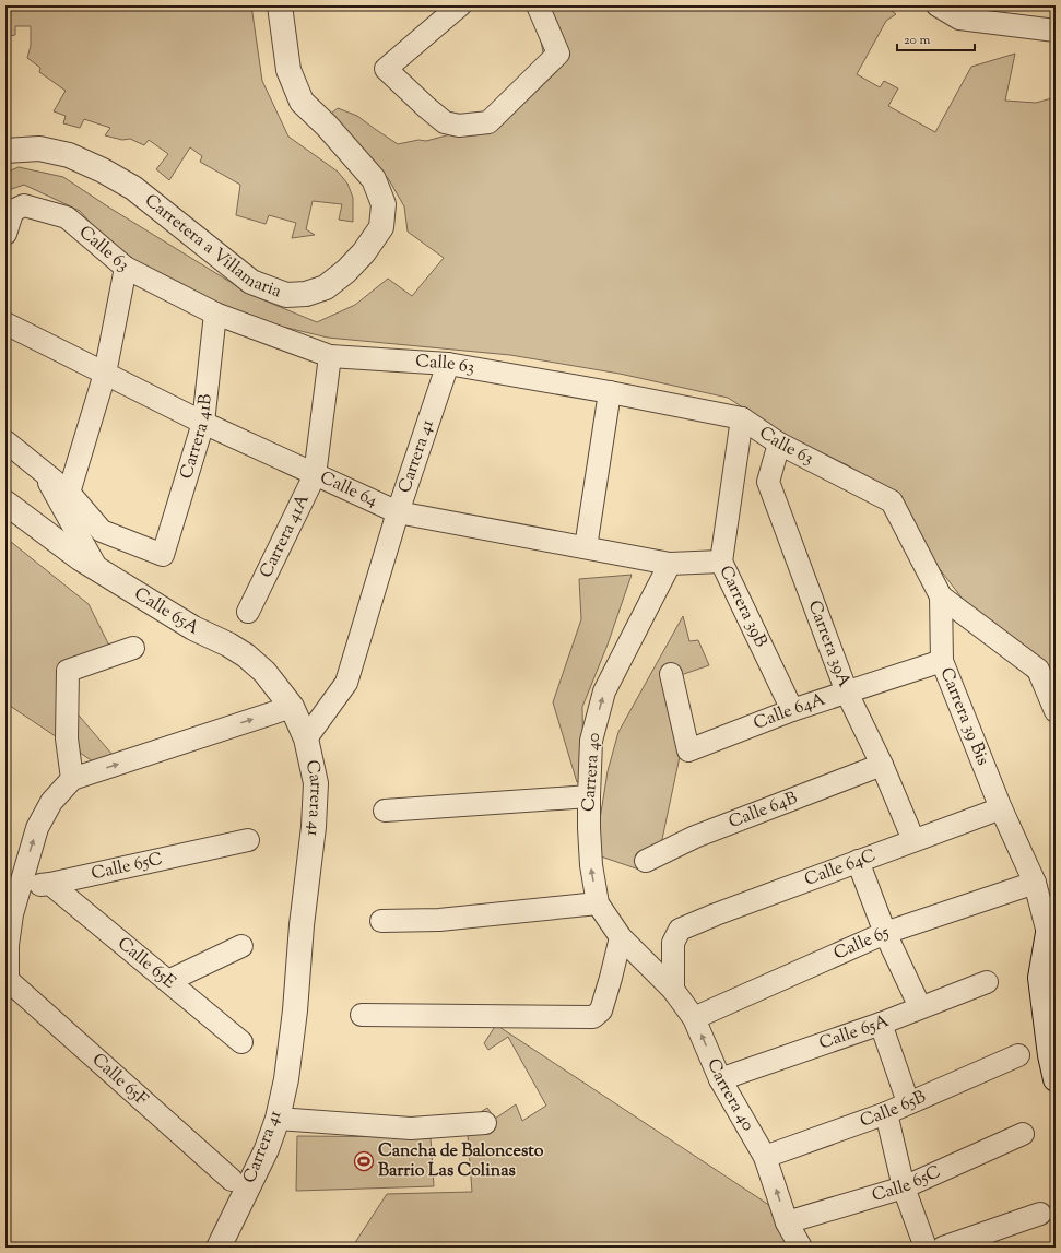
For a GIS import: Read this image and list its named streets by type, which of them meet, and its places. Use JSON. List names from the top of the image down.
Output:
{
  "streets": {
    "street": [
      "Carretera a Villamaria",
      "Calle 63",
      "Carrera 41B",
      "Carrera 41",
      "Calle 64",
      "Carrera 41A",
      "Carrera 39B",
      "Calle 65A",
      "Carrera 39A",
      "Calle 64A",
      "Carrera 39 Bis",
      "Carrera 40",
      "Calle 64B",
      "Calle 65C",
      "Calle 64C",
      "Calle 65",
      "Calle 65E",
      "Calle 65F",
      "Calle 65B"
    ]
  },
  "crossings": [
    ["Calle 63", "Carrera 41B"],
    ["Calle 63", "Carrera 41"],
    ["Calle 63", "Carrera 41A"],
    ["Calle 63", "Carrera 39B"],
    ["Calle 63", "Carrera 39A"],
    ["Calle 63", "Carrera 39 Bis"],
    ["Carrera 41B", "Calle 64"],
    ["Carrera 41", "Calle 64"],
    ["Carrera 41", "Calle 65A"],
    ["Calle 64", "Carrera 41A"],
    ["Calle 64", "Carrera 39B"],
    ["Calle 64", "Carrera 40"],
    ["Carrera 39B", "Calle 64A"],
    ["Calle 65A", "Carrera 40"],
    ["Carrera 39A", "Calle 64A"],
    ["Carrera 39A", "Calle 64B"],
    ["Carrera 39A", "Calle 64C"],
    ["Calle 64A", "Carrera 39 Bis"],
    ["Carrera 39 Bis", "Calle 64C"],
    ["Carrera 39 Bis", "Calle 65"],
    ["Carrera 40", "Calle 65C"],
    ["Carrera 40", "Calle 64C"],
    ["Carrera 40", "Calle 65"],
    ["Carrera 40", "Calle 65B"],
    ["Calle 65C", "Calle 65E"],
    ["Calle 65C", "Calle 65F"]
  ],
  "one_way": ["Carrera 40"],
  "places": {
    "sports": ["Cancha de Baloncesto Barrio Las Colinas"]
  },
  "scale_bar": "20 m"
}
